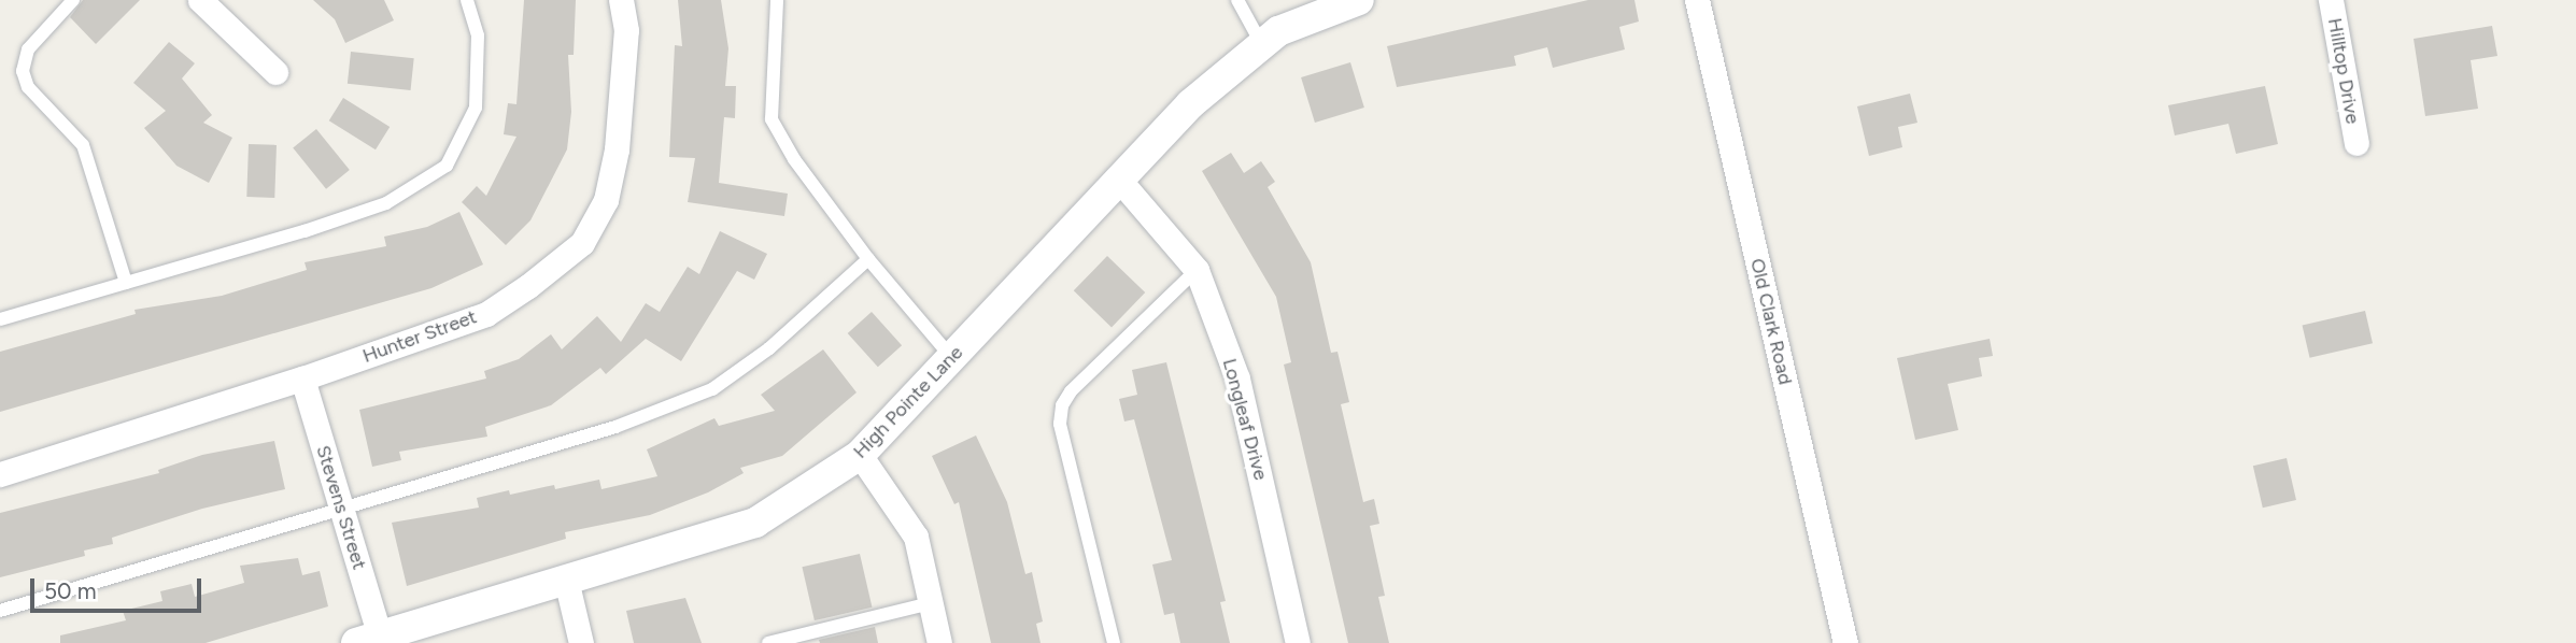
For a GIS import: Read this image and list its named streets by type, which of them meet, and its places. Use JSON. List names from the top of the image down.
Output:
{
  "streets": {
    "street": [
      "Hilltop Drive",
      "Old Clark Road",
      "Hunter Street",
      "High Pointe Lane",
      "Longleaf Drive",
      "Stevens Street"
    ]
  },
  "crossings": [
    ["Hunter Street", "Stevens Street"],
    ["High Pointe Lane", "Longleaf Drive"],
    ["High Pointe Lane", "Stevens Street"]
  ],
  "scale_bar": "50 m"
}
